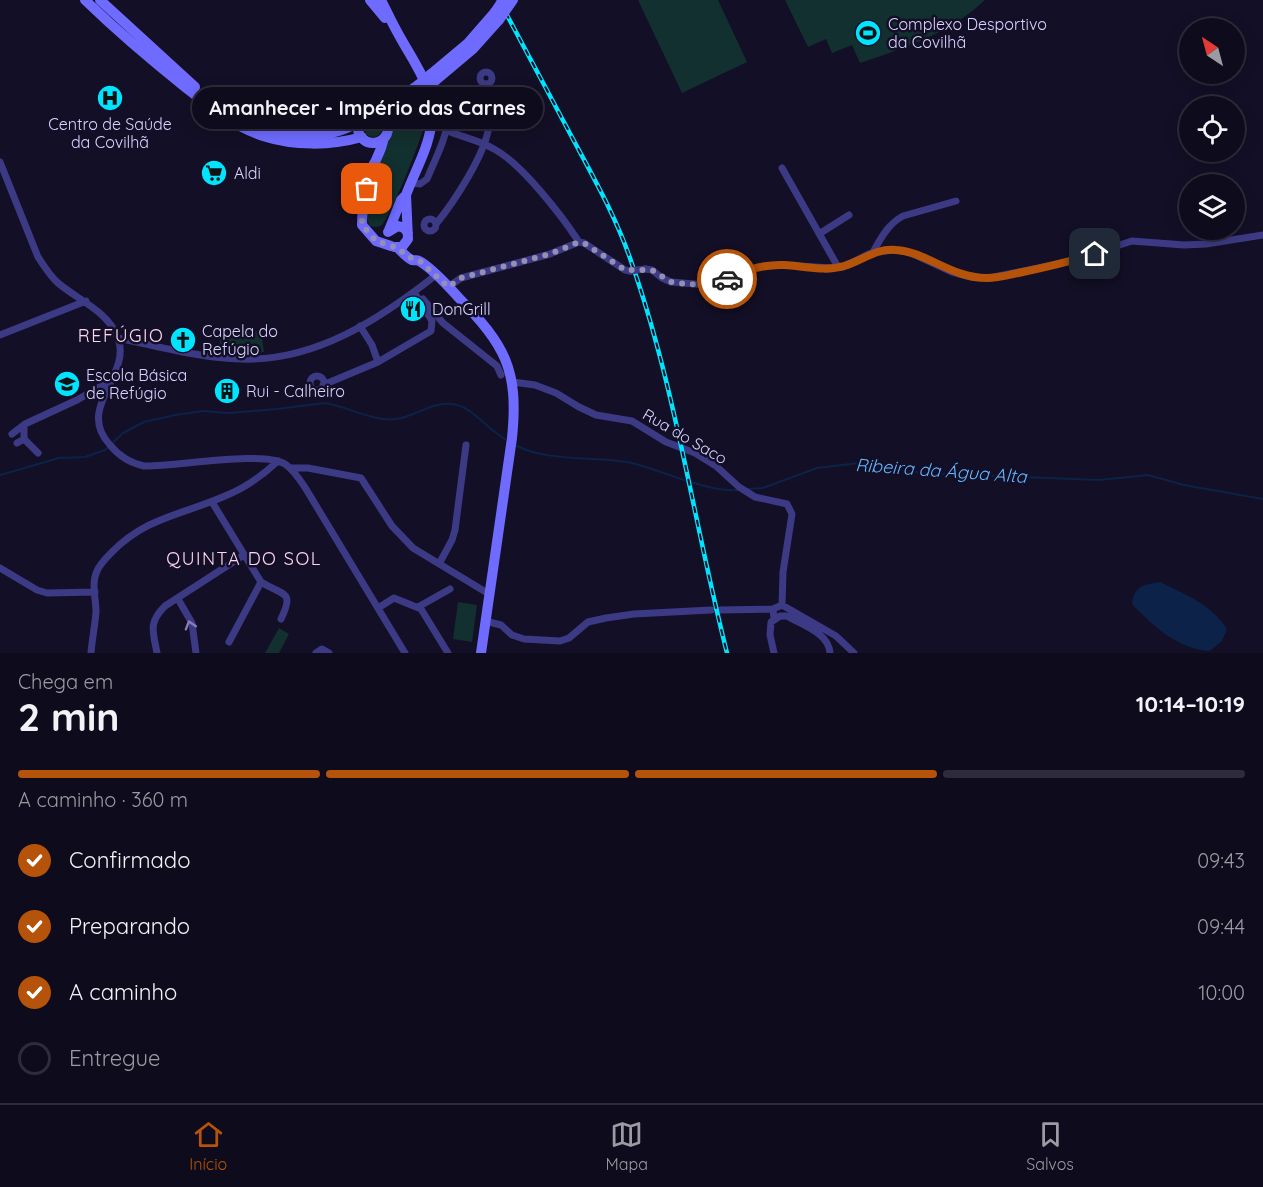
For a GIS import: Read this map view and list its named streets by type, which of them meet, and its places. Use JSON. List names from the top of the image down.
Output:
{
  "streets": {
    "street": ["Rua do Saco"]
  },
  "districts": ["REFÚGIO", "QUINTA DO SOL"],
  "water": ["Ribeira da Água Alta"],
  "places": {
    "sports": ["Complexo Desportivo da Covilhã"],
    "hospital": ["Centro de Saúde da Covilhã"],
    "supermarket": ["Aldi"],
    "other": ["Amanhecer - Império das Carnes"],
    "restaurant": ["DonGrill"],
    "church": ["Capela do Refúgio"],
    "school or university": ["Escola Básica de Refúgio"],
    "building": ["Rui - Calheiro"]
  },
  "north": "top left",
  "page": {
    "bubble": "Amanhecer - Império das Carnes",
    "heading": ["2 min", "Chega em", "10:14–10:19"],
    "bar": "A caminho · 360 m",
    "list": [
      ["Confirmado", "09:43"],
      ["Preparando", "09:44"],
      ["A caminho", "10:00"],
      "Entregue"
    ],
    "tabs": ["Início", "Mapa", "Salvos"]
  }
}
